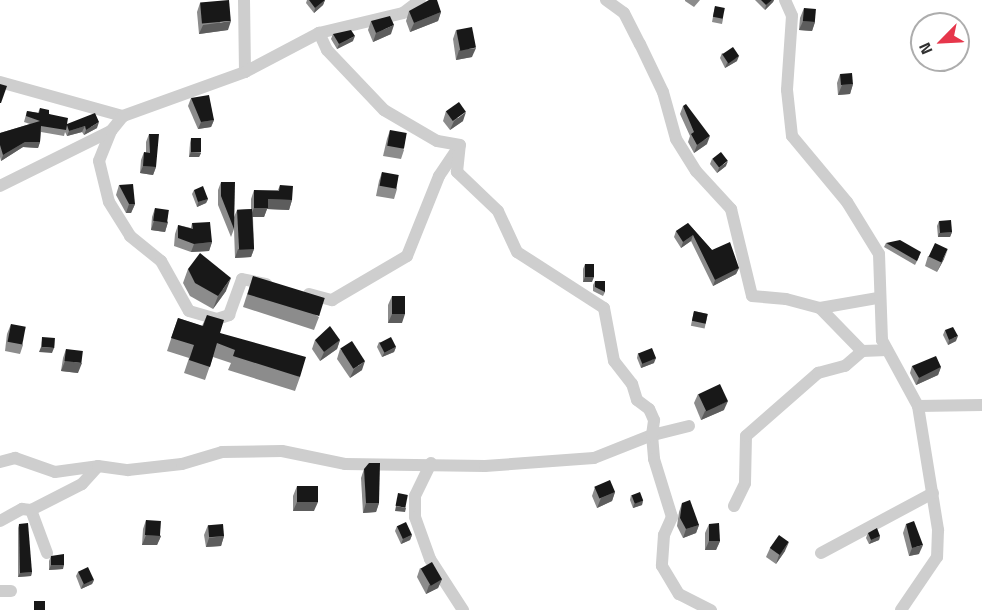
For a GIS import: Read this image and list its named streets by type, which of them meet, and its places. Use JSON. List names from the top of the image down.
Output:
{
  "north": "bottom left"
}
